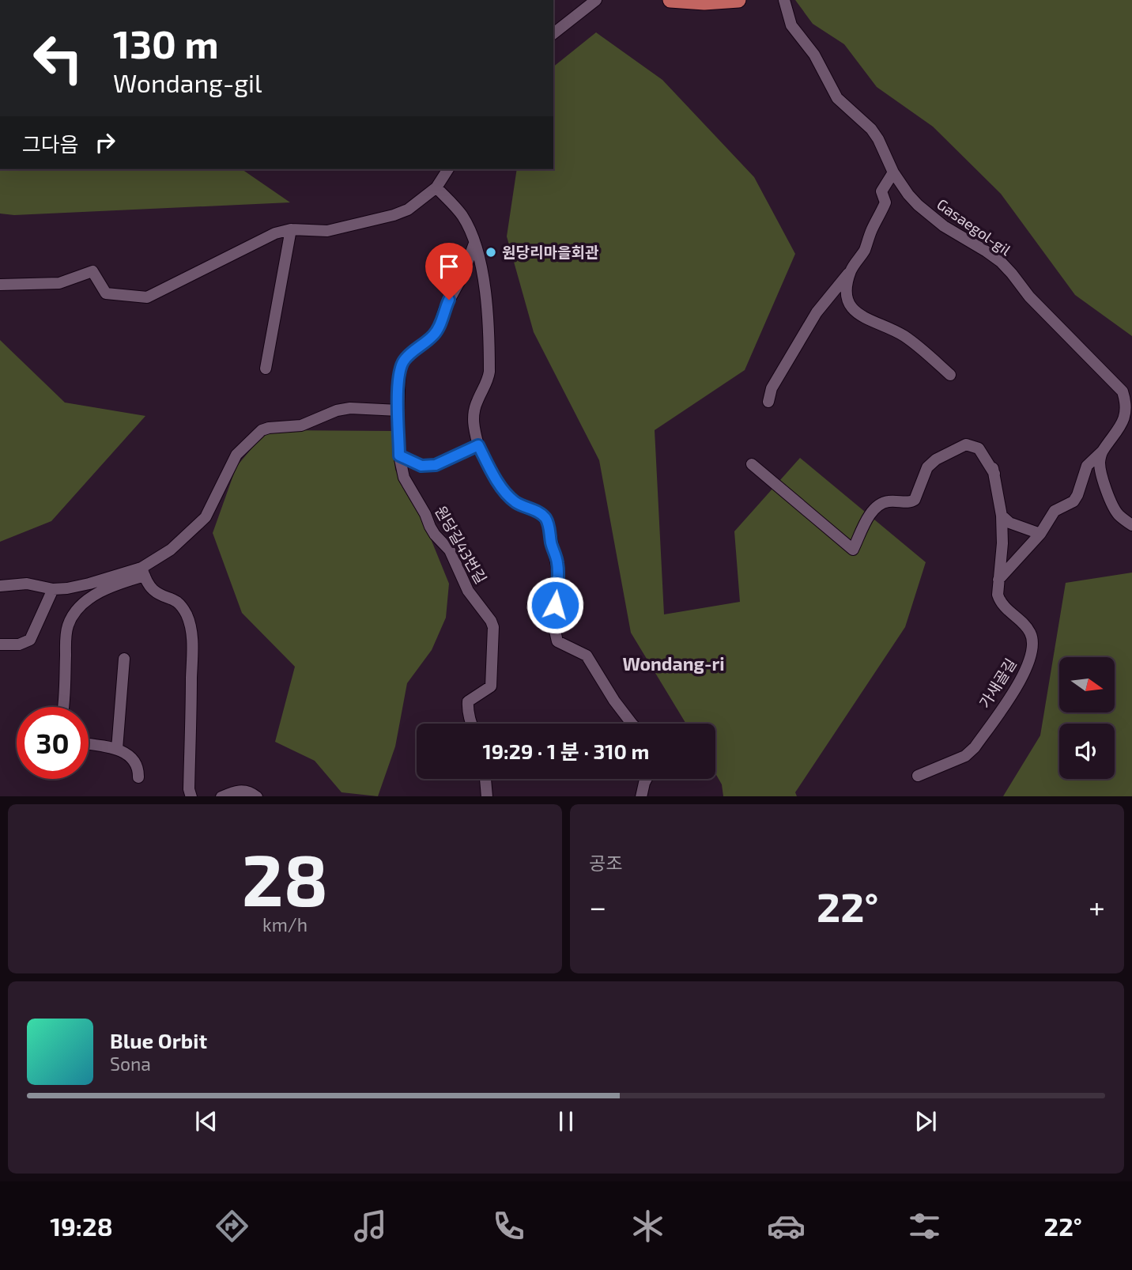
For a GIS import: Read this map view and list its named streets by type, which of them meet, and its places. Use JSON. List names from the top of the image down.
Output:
{
  "streets": {
    "street": ["Gasaegol-gil", "원당길43번길", "가새골길"]
  },
  "districts": ["Wondang-ri"],
  "places": ["원당리마을회관"],
  "north": "right",
  "page": {
    "turn": ["130 m", "Wondang-gil"],
    "then": "그다음",
    "limit": "30",
    "trip": "19:29 · 1 분 · 310 m",
    "tile": [
      ["28", "km/h"],
      "공조"
    ],
    "heat": ["−", "22°", "+"],
    "song": ["Blue Orbit", "Sona"],
    "tabs": ["19:28", "22°"]
  }
}
